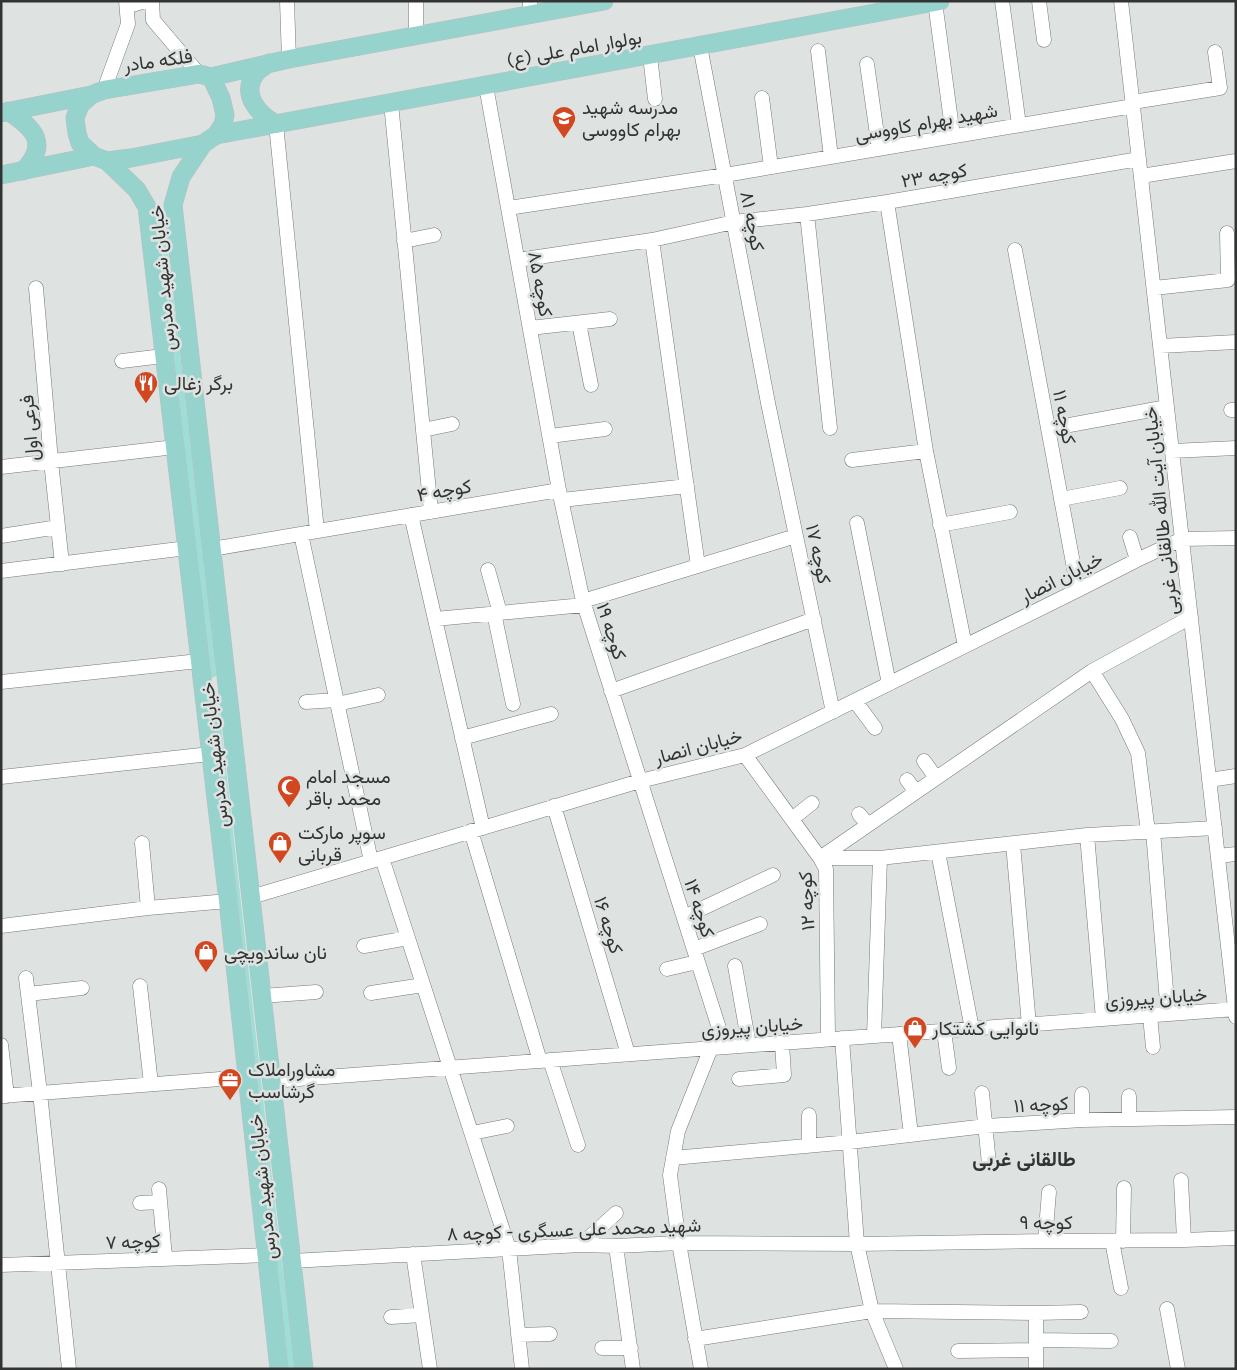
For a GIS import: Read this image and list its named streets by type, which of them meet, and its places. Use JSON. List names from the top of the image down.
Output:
{
  "streets": {
    "main road": ["بولوار امام علی (ع)", "فلکه مادر", "خیابان شهید مدرس"],
    "street": [
      "شهید بهرام کاووسی",
      "کوچه ۲۳",
      "کوچه ۸۱",
      "کوچه ۸۵",
      "کوچه ۱۱",
      "فرعی اول",
      "کوچه ۴",
      "خیابان آیت الله طالقانی غربی",
      "کوچه ۱۷",
      "خیابان انصار",
      "کوچه ۱۹",
      "کوچه ۱۲",
      "کوچه ۱۴",
      "کوچه ۱۶",
      "خیابان پیروزی",
      "کوچه ۹",
      "شهید محمد علی عسگری - کوچه ۸",
      "کوچه ۷"
    ]
  },
  "crossings": [
    ["بولوار امام علی (ع)", "فلکه مادر"],
    ["بولوار امام علی (ع)", "کوچه ۸۱"],
    ["بولوار امام علی (ع)", "خیابان شهید مدرس"],
    ["بولوار امام علی (ع)", "کوچه ۸۵"],
    ["فلکه مادر", "خیابان شهید مدرس"],
    ["شهید بهرام کاووسی", "کوچه ۸۱"],
    ["شهید بهرام کاووسی", "کوچه ۸۵"],
    ["شهید بهرام کاووسی", "خیابان آیت الله طالقانی غربی"],
    ["کوچه ۲۳", "کوچه ۸۱"],
    ["کوچه ۲۳", "کوچه ۸۵"],
    ["کوچه ۲۳", "خیابان آیت الله طالقانی غربی"],
    ["کوچه ۸۱", "کوچه ۱۷"],
    ["خیابان شهید مدرس", "خیابان انصار"],
    ["خیابان شهید مدرس", "خیابان پیروزی"],
    ["خیابان شهید مدرس", "شهید محمد علی عسگری - کوچه ۸"],
    ["خیابان شهید مدرس", "کوچه ۷"],
    ["کوچه ۸۵", "کوچه ۴"],
    ["کوچه ۸۵", "کوچه ۱۹"],
    ["کوچه ۱۱", "خیابان انصار"],
    ["کوچه ۴", "خیابان انصار"],
    ["کوچه ۴", "کوچه ۱۹"],
    ["کوچه ۴", "خیابان پیروزی"],
    ["خیابان آیت الله طالقانی غربی", "خیابان انصار"],
    ["خیابان آیت الله طالقانی غربی", "خیابان پیروزی"],
    ["کوچه ۱۷", "خیابان انصار"],
    ["خیابان انصار", "کوچه ۱۹"],
    ["خیابان انصار", "کوچه ۱۲"],
    ["خیابان انصار", "کوچه ۱۴"],
    ["خیابان انصار", "کوچه ۱۶"],
    ["کوچه ۱۹", "کوچه ۱۴"],
    ["کوچه ۱۲", "خیابان پیروزی"],
    ["کوچه ۱۴", "خیابان پیروزی"],
    ["کوچه ۱۶", "خیابان پیروزی"],
    ["کوچه ۹", "شهید محمد علی عسگری - کوچه ۸"]
  ],
  "districts": ["طالقانی غربی"],
  "places": {
    "school or university": ["مدرسه شهید بهرام کاووسی"],
    "restaurant": ["برگر زغالی"],
    "mosque": ["مسجد امام محمد باقر"],
    "shop": ["سوپر مارکت قربانی", "نان ساندویچی", "نانوایی کشتکار"],
    "office": ["مشاوراملاک گرشاسب"]
  }
}
